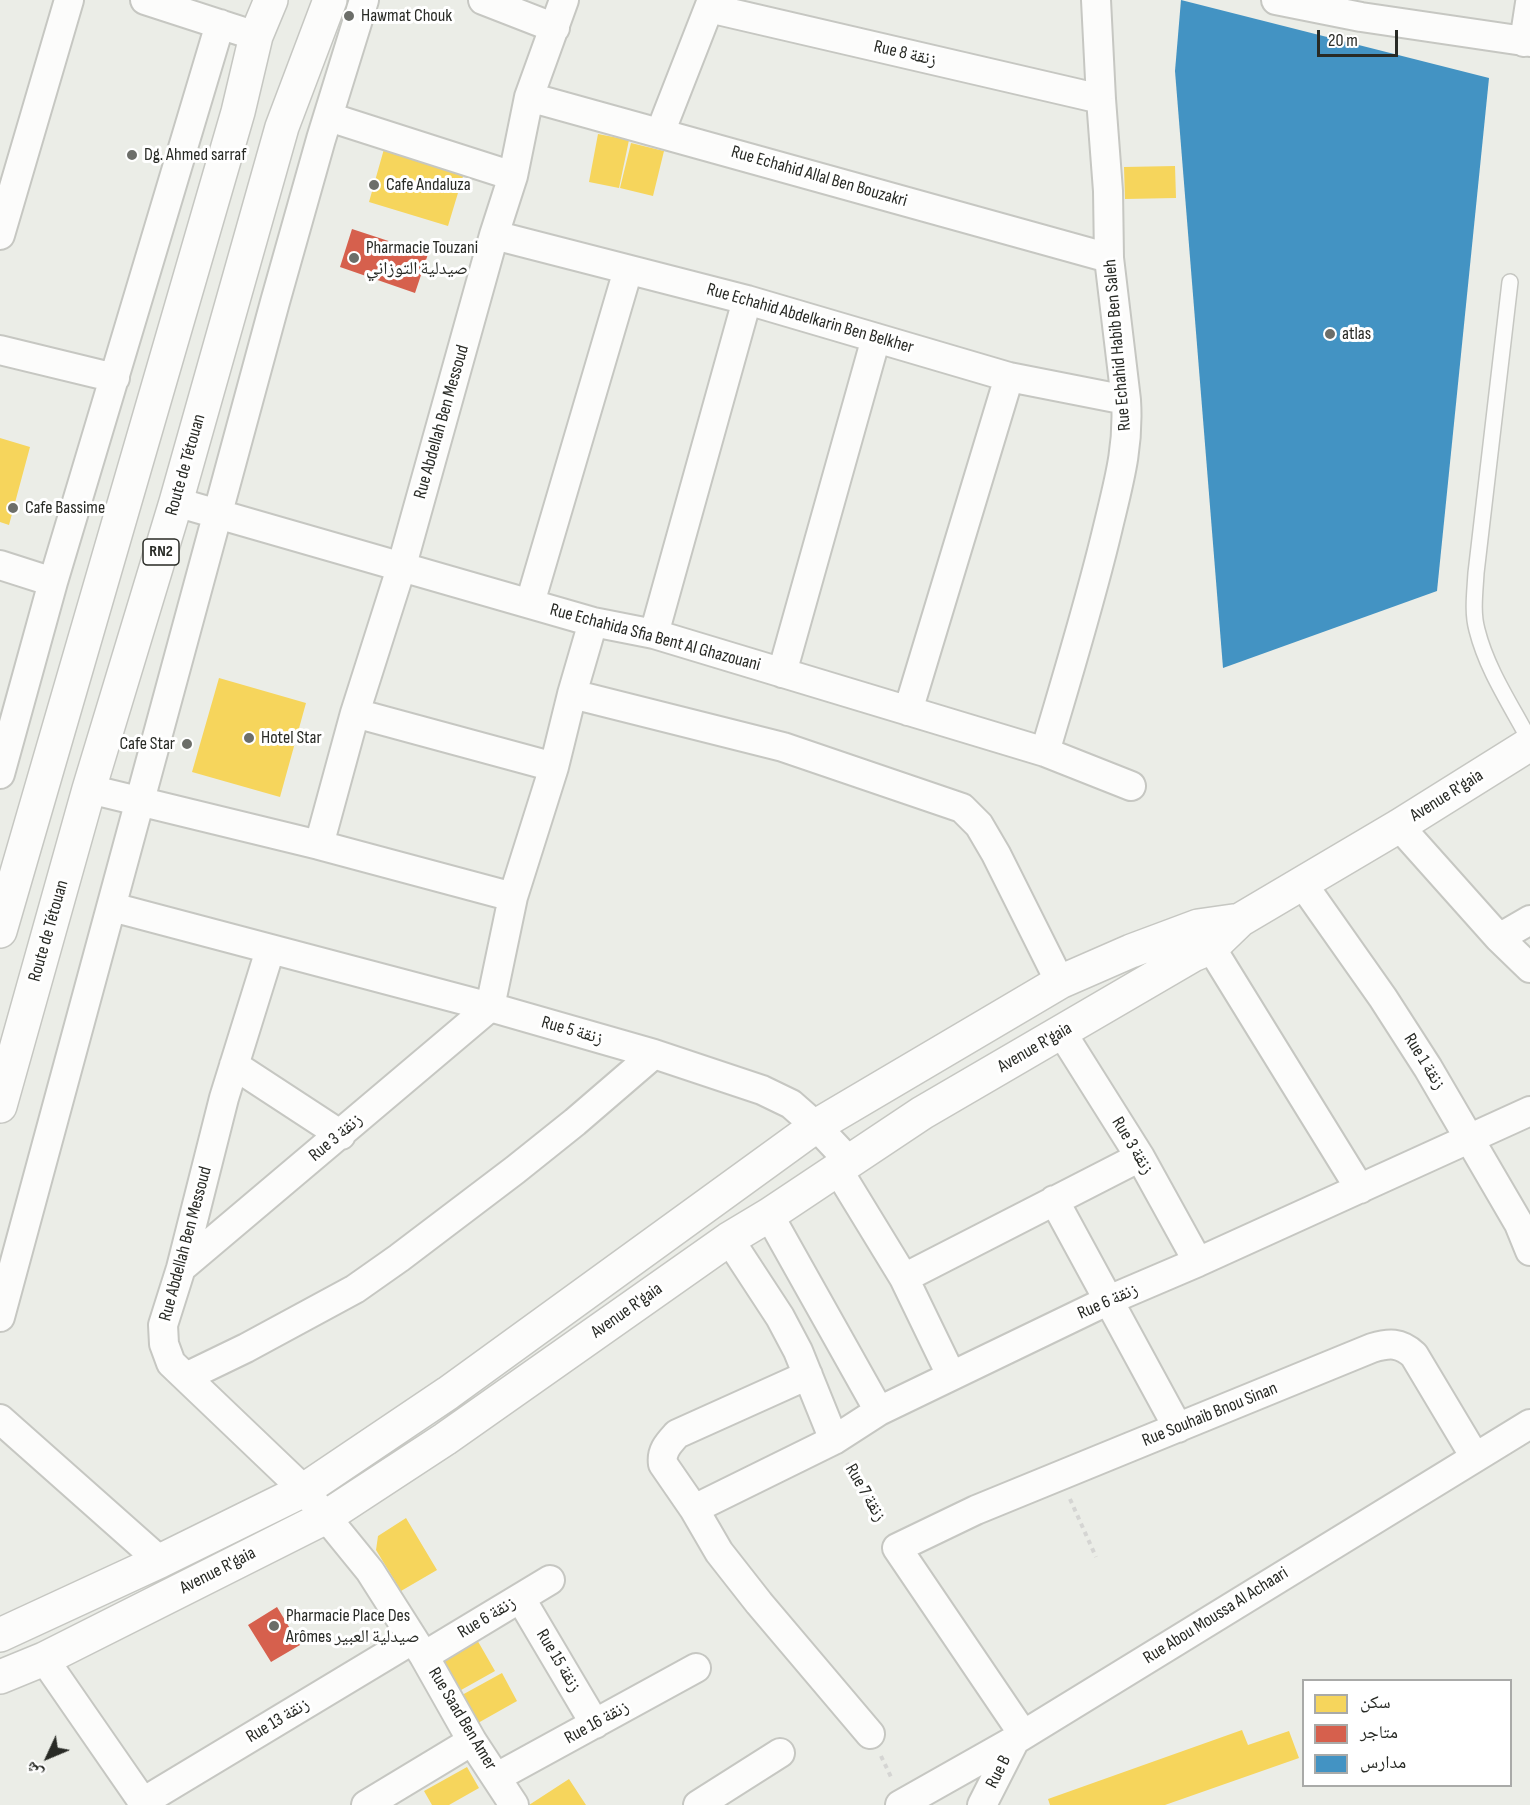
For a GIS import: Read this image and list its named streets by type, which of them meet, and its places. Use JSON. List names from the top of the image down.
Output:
{
  "streets": {
    "main road": ["Route de Tétouan", "RN2", "Avenue R'gaia"],
    "street": [
      "Rue 8 زنقة",
      "Rue Echahid Allal Ben Bouzakri",
      "Rue Echahid Abdelkarin Ben Belkher",
      "Rue Echahid Habib Ben Saleh",
      "Rue Abdellah Ben Messoud",
      "Rue Echahida Sfia Bent Al Ghazouani",
      "Rue 5 زنقة",
      "Rue 1 زنقة",
      "Rue 3 زنقة",
      "Rue 6 زنقة",
      "Rue Souhaib Bnou Sinan",
      "Rue Abou Moussa Al Achaari",
      "Rue 15 زنقة",
      "Rue Saad Ben Amer",
      "Rue 13 زنقة",
      "Rue 16 زنقة",
      "Rue B"
    ],
    "path": ["Rue 7 زنقة"]
  },
  "crossings": [
    ["Rue 8 زنقة", "Rue Echahid Habib Ben Saleh"],
    ["Rue Echahid Allal Ben Bouzakri", "Rue Echahid Habib Ben Saleh"],
    ["Rue Echahid Allal Ben Bouzakri", "Rue Abdellah Ben Messoud"],
    ["Rue Echahid Abdelkarin Ben Belkher", "Rue Echahid Habib Ben Saleh"],
    ["Rue Echahid Abdelkarin Ben Belkher", "Rue Abdellah Ben Messoud"],
    ["Rue Echahid Habib Ben Saleh", "Rue Echahida Sfia Bent Al Ghazouani"],
    ["Rue Abdellah Ben Messoud", "Rue Echahida Sfia Bent Al Ghazouani"],
    ["Rue Abdellah Ben Messoud", "Avenue R'gaia"],
    ["Rue Abdellah Ben Messoud", "Rue 5 زنقة"],
    ["Rue Abdellah Ben Messoud", "Rue 3 زنقة"],
    ["Rue Abdellah Ben Messoud", "Rue Saad Ben Amer"],
    ["Route de Tétouan", "Rue Echahida Sfia Bent Al Ghazouani"],
    ["Avenue R'gaia", "Rue 5 زنقة"],
    ["Avenue R'gaia", "Rue 1 زنقة"],
    ["Avenue R'gaia", "Rue 3 زنقة"],
    ["Avenue R'gaia", "Rue Saad Ben Amer"],
    ["Rue 5 زنقة", "Rue 3 زنقة"],
    ["Rue 5 زنقة", "Rue 6 زنقة"],
    ["Rue 1 زنقة", "Rue 6 زنقة"],
    ["Rue 3 زنقة", "Rue 6 زنقة"],
    ["Rue 6 زنقة", "Rue 7 زنقة"],
    ["Rue 6 زنقة", "Rue 15 زنقة"],
    ["Rue 6 زنقة", "Rue Saad Ben Amer"],
    ["Rue 6 زنقة", "Rue 13 زنقة"],
    ["Rue Souhaib Bnou Sinan", "Rue 7 زنقة"],
    ["Rue Souhaib Bnou Sinan", "Rue Abou Moussa Al Achaari"],
    ["Rue Abou Moussa Al Achaari", "Rue B"],
    ["Rue 15 زنقة", "Rue 16 زنقة"],
    ["Rue Saad Ben Amer", "Rue 13 زنقة"],
    ["Rue Saad Ben Amer", "Rue 16 زنقة"]
  ],
  "places": [
    "Hawmat Chouk",
    "Dg. Ahmed sarraf",
    "Cafe Andaluza",
    "Pharmacie Touzani صيدلية التوزاني",
    "atlas",
    "Cafe Bassime",
    "Hotel Star",
    "Cafe Star",
    "Pharmacie Place Des Arômes صيدلية العبير"
  ],
  "legend": ["سكن", "متاجر", "مدارس"],
  "scale_bar": "20 m",
  "north": "bottom left"
}
